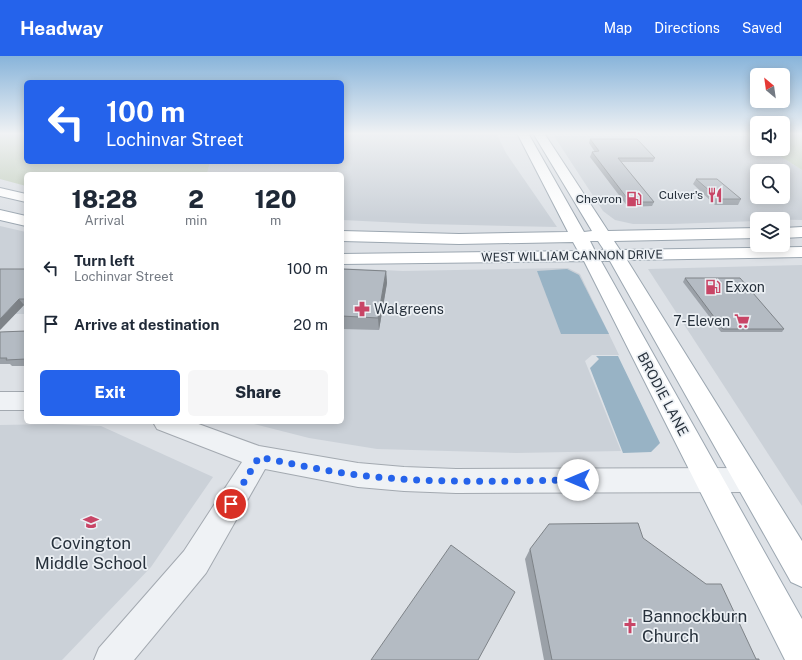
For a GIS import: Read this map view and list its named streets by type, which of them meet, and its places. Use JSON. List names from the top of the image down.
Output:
{
  "streets": {
    "main road": ["WEST WILLIAM CANNON DRIVE", "BRODIE LANE"]
  },
  "crossings": [
    ["WEST WILLIAM CANNON DRIVE", "BRODIE LANE"]
  ],
  "places": {
    "restaurant": ["Culver's"],
    "fuel station": ["Chevron", "Exxon"],
    "pharmacy": ["Walgreens"],
    "supermarket": ["7-Eleven"],
    "school or university": ["Covington Middle School"],
    "church": ["Bannockburn Church"]
  },
  "north": "top left",
  "page": {
    "header": "Headway",
    "nav": ["Map", "Directions", "Saved"],
    "turn": ["100 m", "Lochinvar Street"],
    "eta": [
      "18:28",
      "Arrival",
      "2",
      "min",
      "120",
      "m"
    ],
    "list": [
      {
        "name": "Turn left",
        "note": "Lochinvar Street",
        "value": "100 m"
      },
      {
        "name": "Arrive at destination",
        "value": "20 m"
      }
    ],
    "buttons": ["Exit", "Share"]
  }
}
